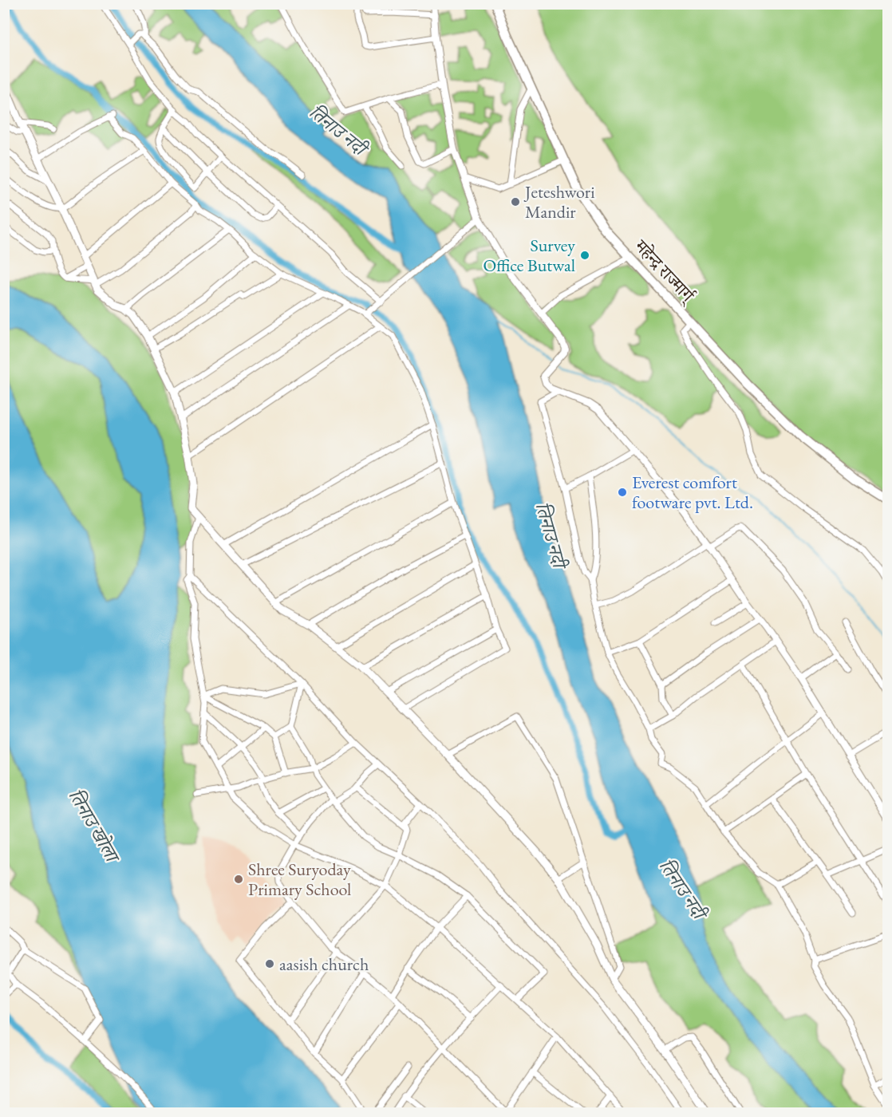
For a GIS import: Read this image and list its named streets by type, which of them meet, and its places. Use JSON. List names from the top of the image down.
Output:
{
  "streets": {
    "highway": ["महेन्द्र राज्मार्ग्"]
  },
  "water": ["तिनाउ नदी", "तिनाउ खोला"],
  "places": [
    "Jeteshwori Mandir",
    "Survey Office Butwal",
    "Everest comfort footware pvt. Ltd.",
    "Shree Suryoday Primary School",
    "aasish church"
  ]
}
